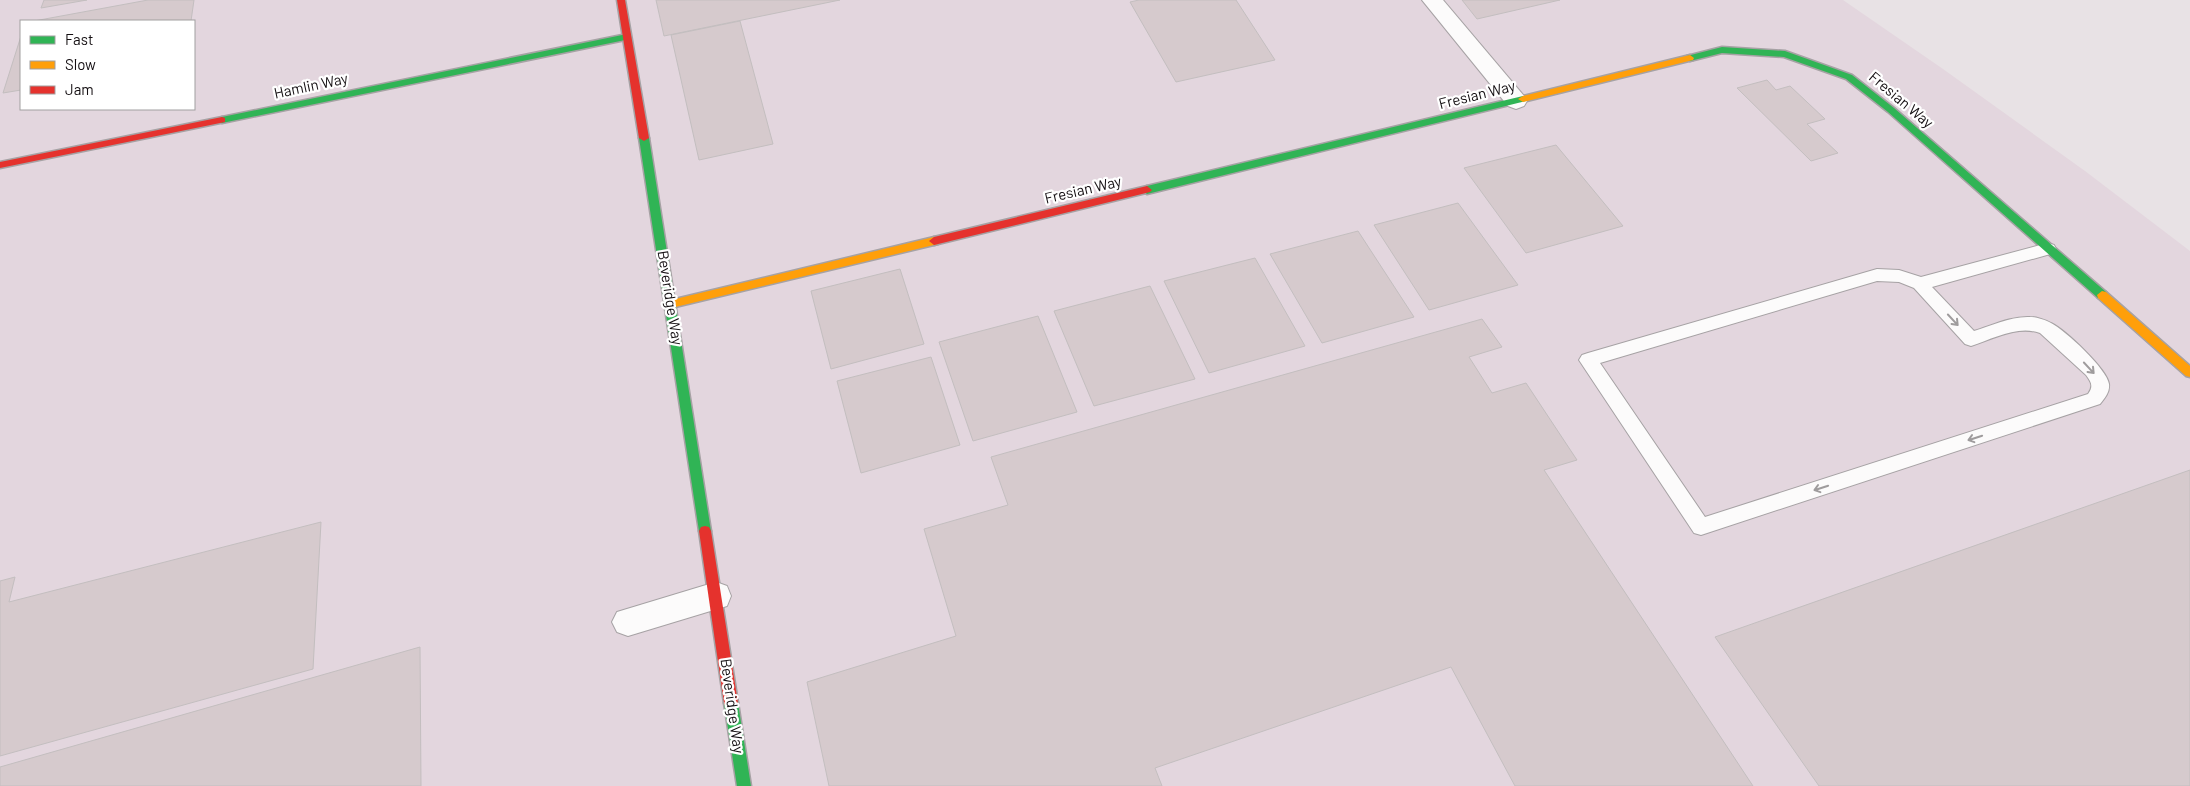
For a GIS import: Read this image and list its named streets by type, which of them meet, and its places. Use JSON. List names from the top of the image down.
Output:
{
  "streets": {
    "street": ["Hamlin Way", "Fresian Way", "Beveridge Way"]
  },
  "crossings": [
    ["Hamlin Way", "Beveridge Way"],
    ["Fresian Way", "Beveridge Way"]
  ],
  "legend": ["Fast", "Slow", "Jam"]
}
